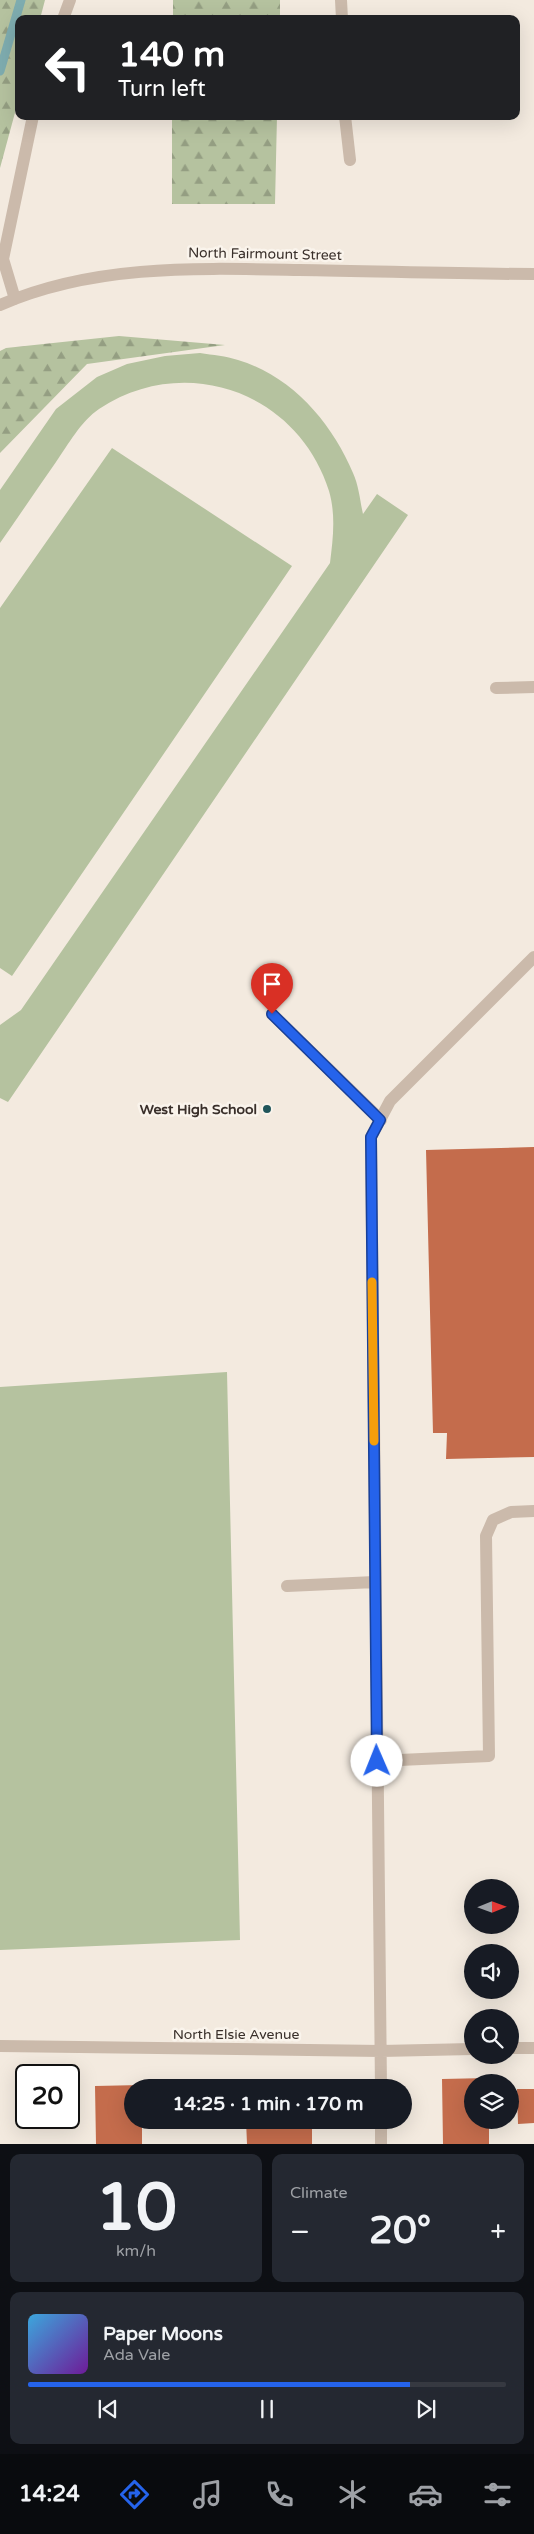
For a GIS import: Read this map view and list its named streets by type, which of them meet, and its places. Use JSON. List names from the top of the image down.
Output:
{
  "streets": {
    "street": ["North Fairmount Street", "North Elsie Avenue"]
  },
  "places": ["West High School"],
  "north": "right",
  "page": {
    "turn": ["140 m", "Turn left"],
    "limit": "20",
    "trip": "14:25 · 1 min · 170 m",
    "tile": [
      ["10", "km/h"],
      "Climate"
    ],
    "heat": ["−", "20°", "+"],
    "song": ["Paper Moons", "Ada Vale"],
    "tabs": "14:24"
  }
}
